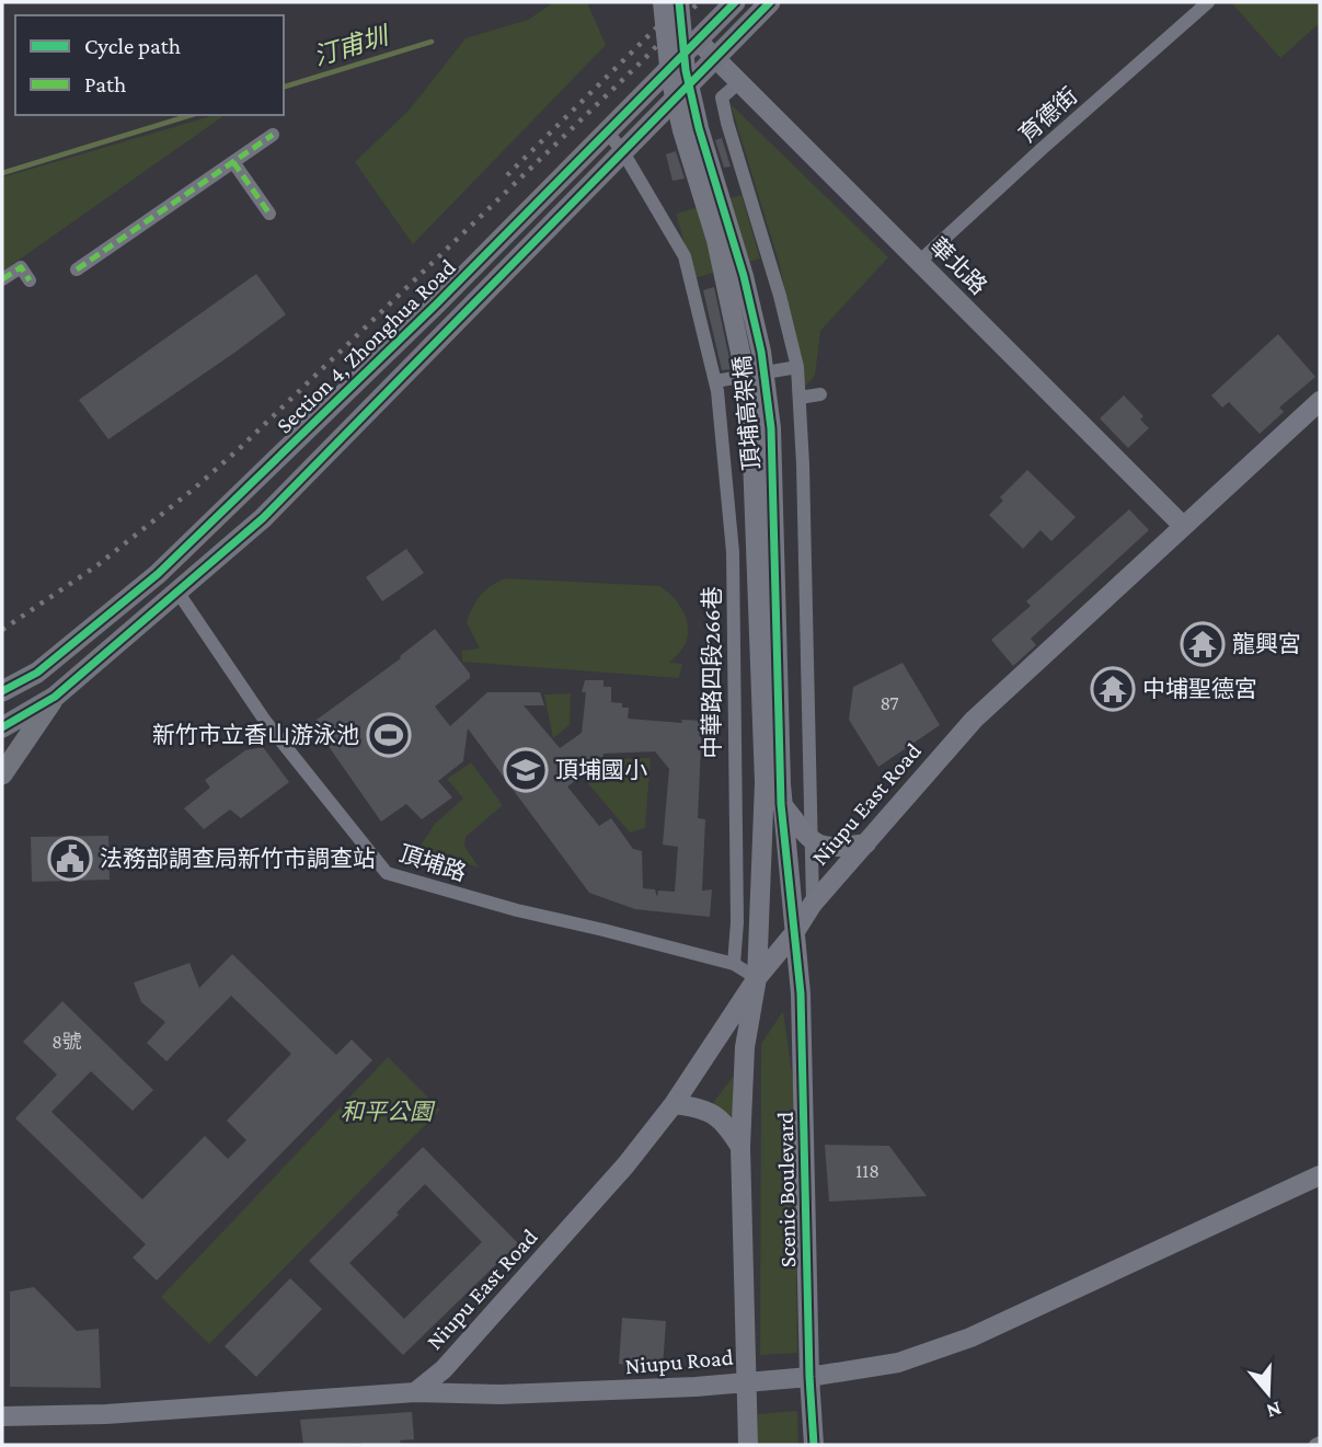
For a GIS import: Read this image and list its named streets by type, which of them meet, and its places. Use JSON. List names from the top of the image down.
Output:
{
  "streets": {
    "main road": ["Section 4, Zhonghua Road"],
    "street": [
      "育德街",
      "華北路",
      "頂埔高架橋",
      "中華路四段266巷",
      "Niupu East Road",
      "頂埔路",
      "Scenic Boulevard",
      "Niupu Road"
    ]
  },
  "crossings": [
    ["育德街", "華北路"],
    ["華北路", "Section 4, Zhonghua Road"],
    ["華北路", "Niupu East Road"],
    ["Section 4, Zhonghua Road", "中華路四段266巷"],
    ["Section 4, Zhonghua Road", "頂埔路"],
    ["頂埔高架橋", "Scenic Boulevard"],
    ["中華路四段266巷", "頂埔路"],
    ["Niupu East Road", "頂埔路"],
    ["Niupu East Road", "Scenic Boulevard"],
    ["Niupu East Road", "Niupu Road"],
    ["頂埔路", "Scenic Boulevard"],
    ["Scenic Boulevard", "Niupu Road"]
  ],
  "water": ["汀甫圳"],
  "parks": ["和平公園"],
  "places": {
    "temple": ["龍興宮", "中埔聖德宮"],
    "sports": ["新竹市立香山游泳池"],
    "school or university": ["頂埔國小"],
    "public building": ["法務部調查局新竹市調查站"]
  },
  "house_numbers": ["87", "8號", "118"],
  "legend": ["Cycle path", "Path"],
  "north": "bottom"
}
